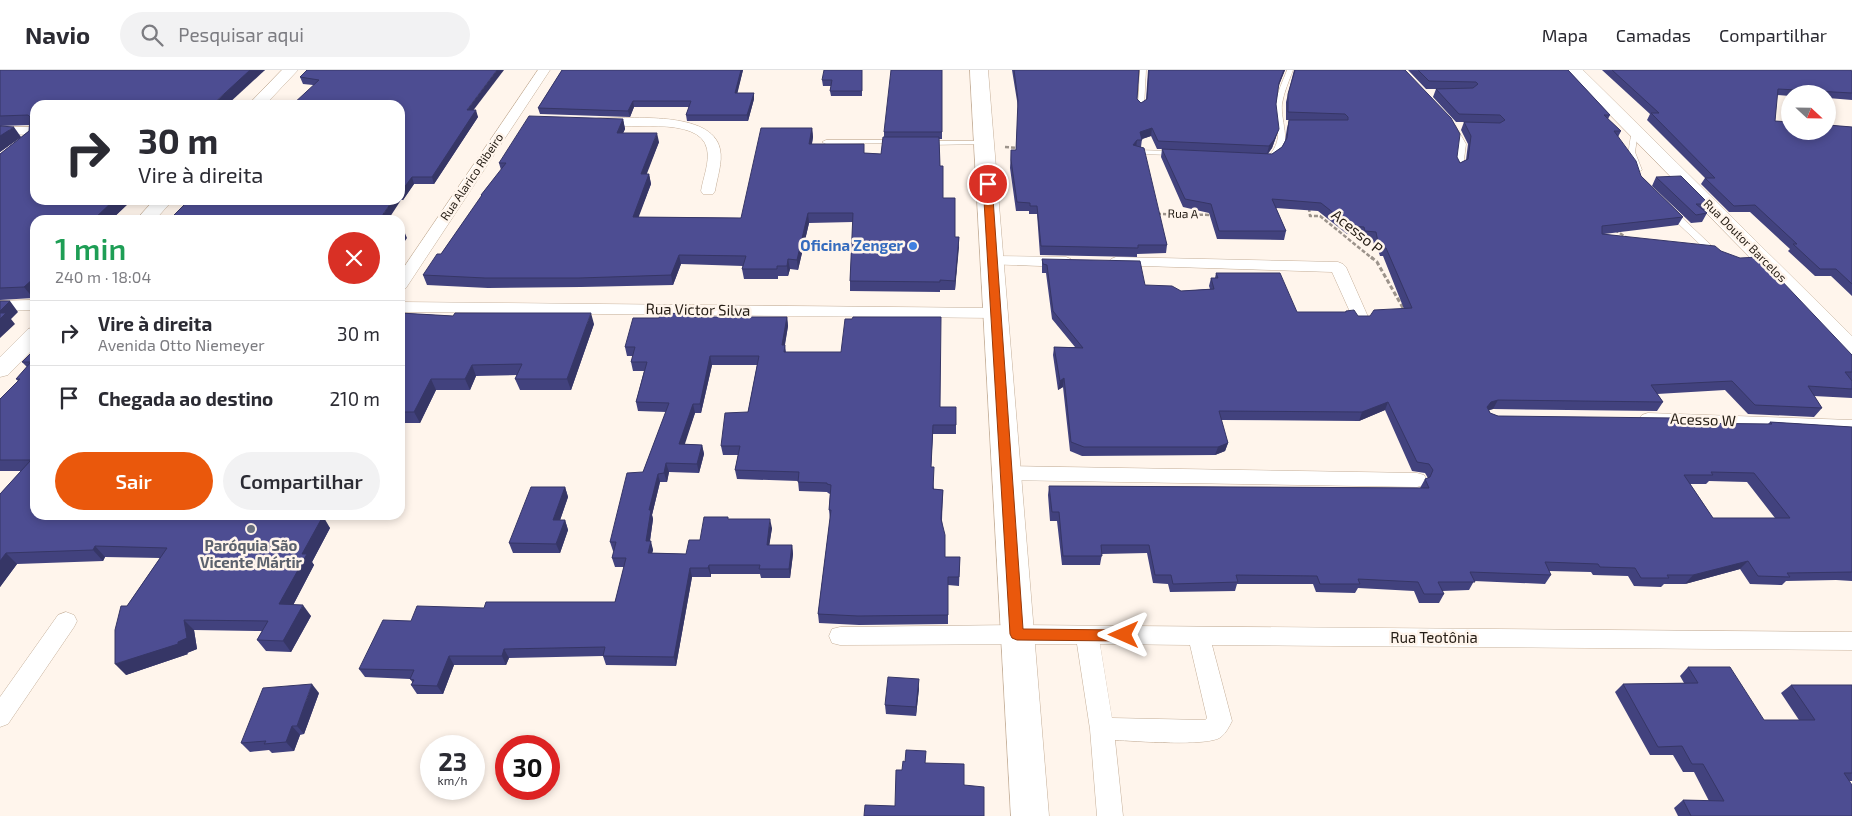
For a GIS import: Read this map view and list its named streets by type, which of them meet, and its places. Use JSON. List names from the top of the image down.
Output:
{
  "streets": {
    "street": [
      "Rua Alarico Ribeiro",
      "Rua Doutor Barcelos",
      "Rua Victor Silva",
      "Acesso W",
      "Rua Teotônia"
    ],
    "path": ["Rua A", "Acesso P"]
  },
  "places": ["Oficina Zenger", "Paróquia São Vicente Mártir"],
  "north": "right",
  "page": {
    "header": "Navio",
    "search": "Pesquisar aqui",
    "nav": ["Mapa", "Camadas", "Compartilhar"],
    "turn": ["30 m", "Vire à direita"],
    "heading": ["1 min", "240 m · 18:04"],
    "list": [
      {
        "name": "Vire à direita",
        "note": "Avenida Otto Niemeyer",
        "value": "30 m"
      },
      {
        "name": "Chegada ao destino",
        "value": "210 m"
      }
    ],
    "buttons": ["Sair", "Compartilhar"],
    "speed": "23 km/h",
    "limit": "30"
  }
}
